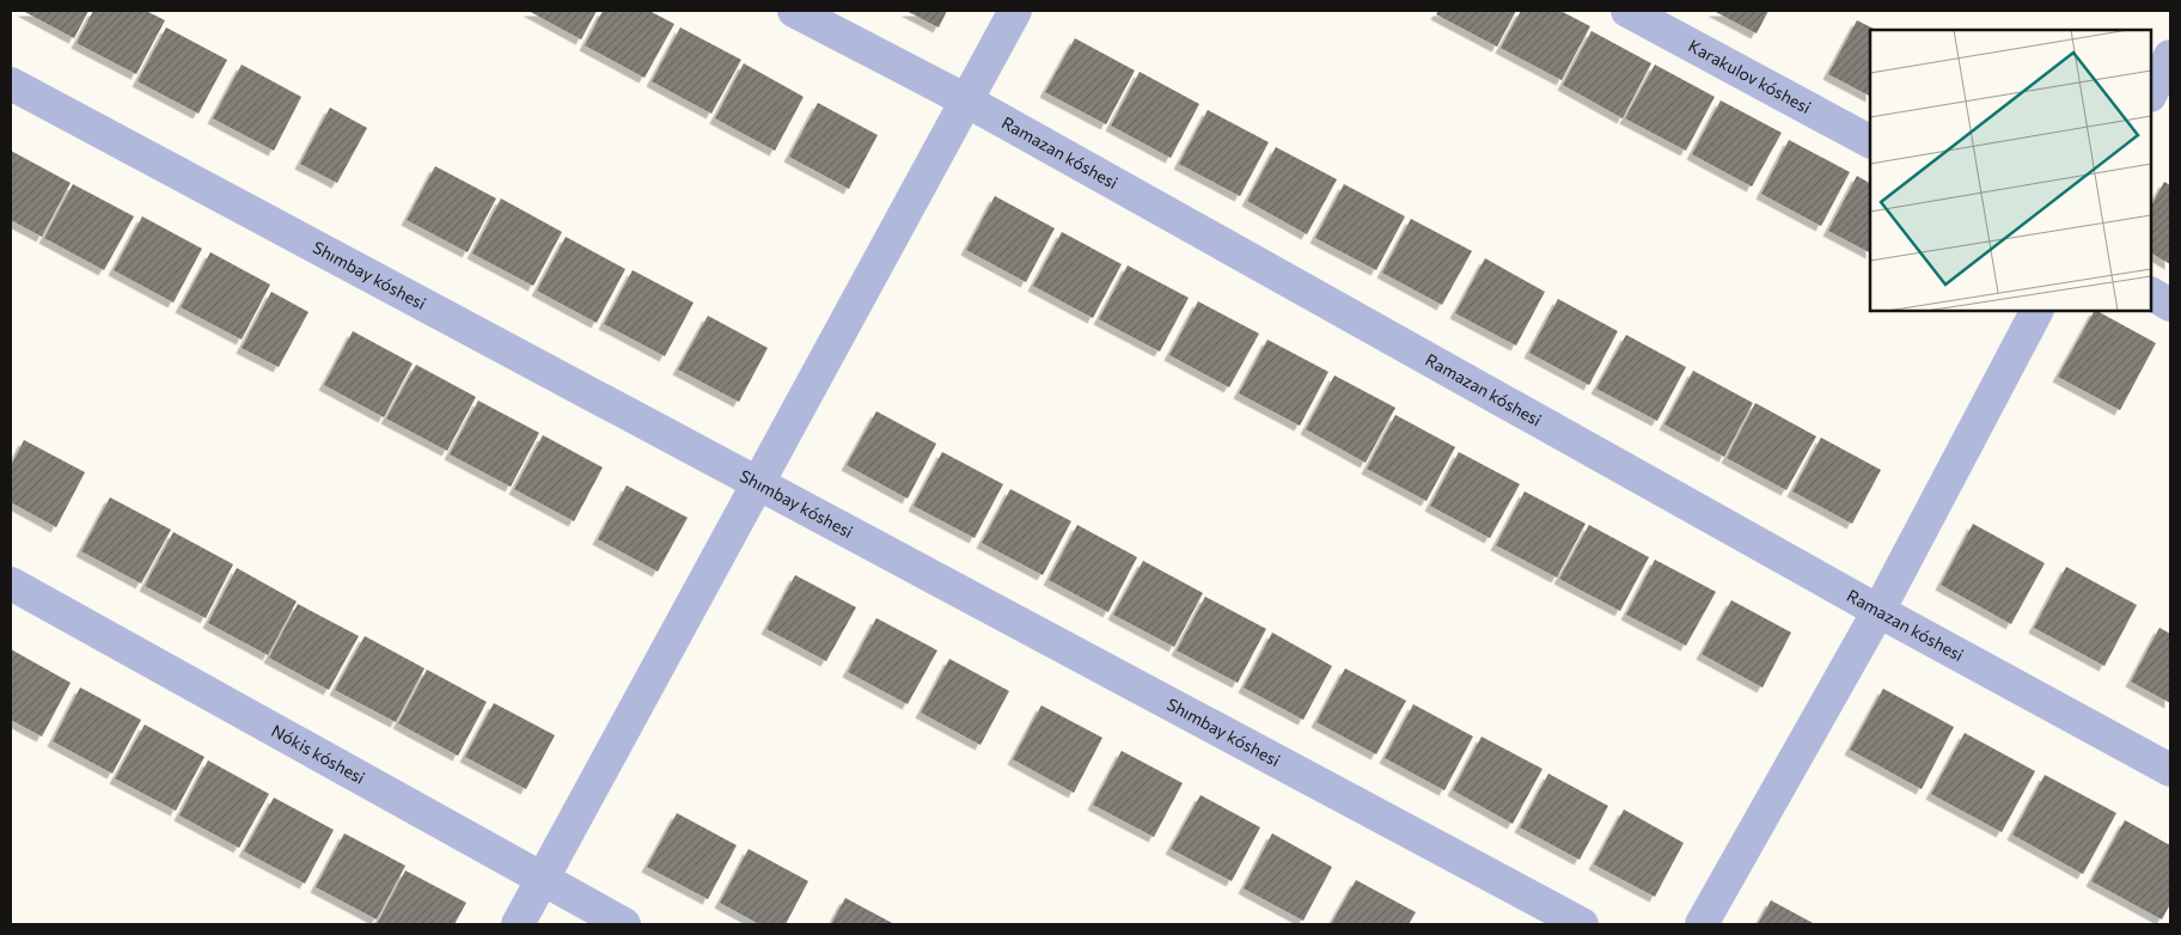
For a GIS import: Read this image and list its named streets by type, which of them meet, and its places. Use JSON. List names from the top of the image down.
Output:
{
  "streets": {
    "street": [
      "Karakulov kóshesi",
      "Ramazan kóshesi",
      "Shımbay kóshesi",
      "Nókis kóshesi"
    ]
  }
}
